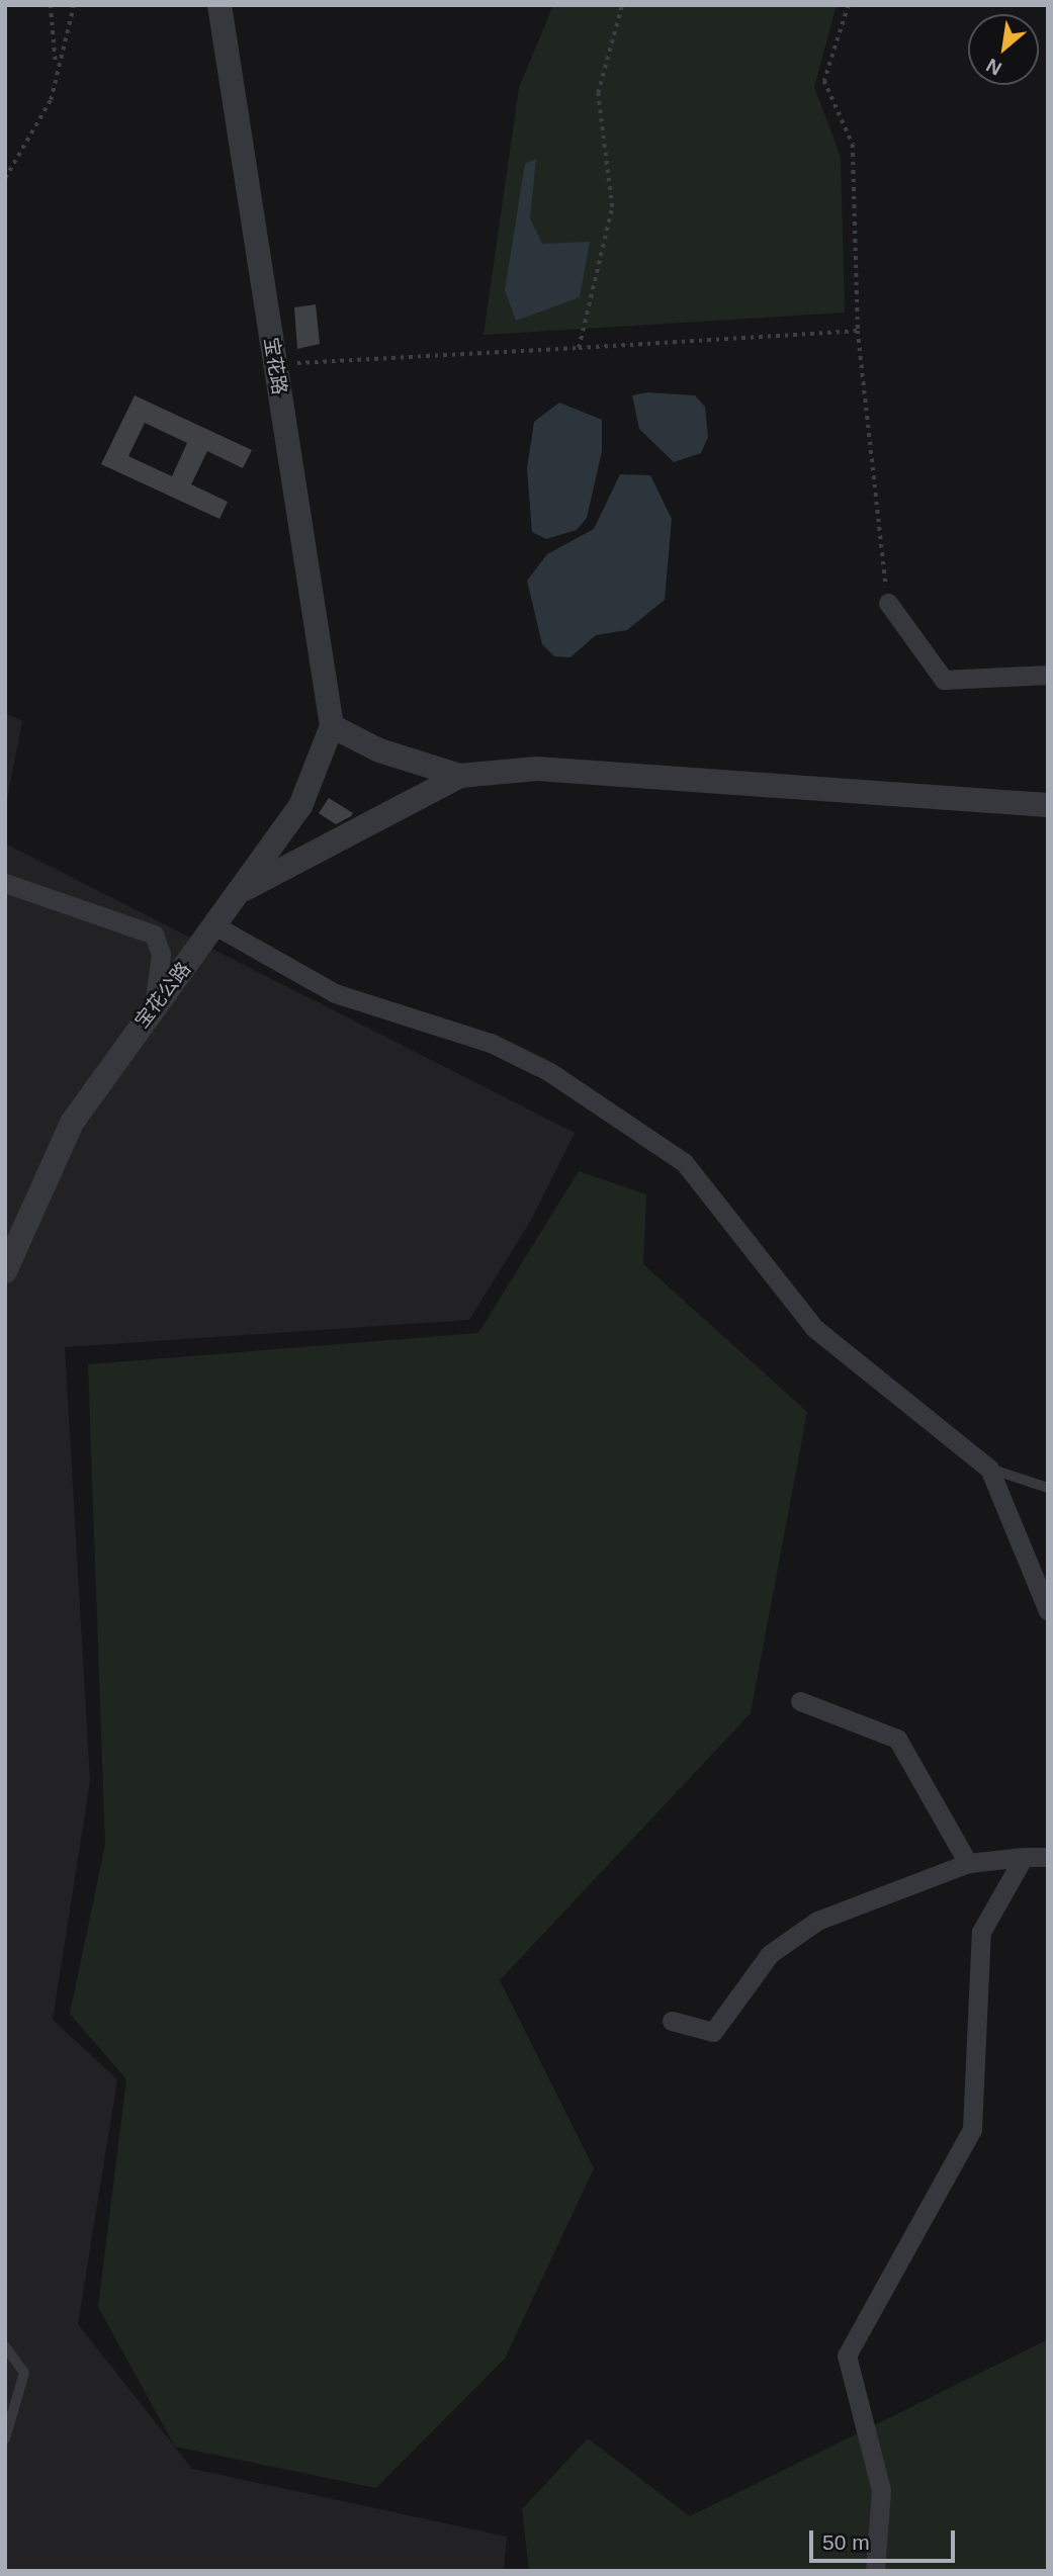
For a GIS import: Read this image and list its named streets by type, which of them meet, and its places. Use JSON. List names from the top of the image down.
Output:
{
  "streets": {
    "street": ["宝花路", "宝花公路"]
  },
  "crossings": [
    ["宝花路", "宝花公路"]
  ],
  "scale_bar": "50 m",
  "north": "bottom left"
}
